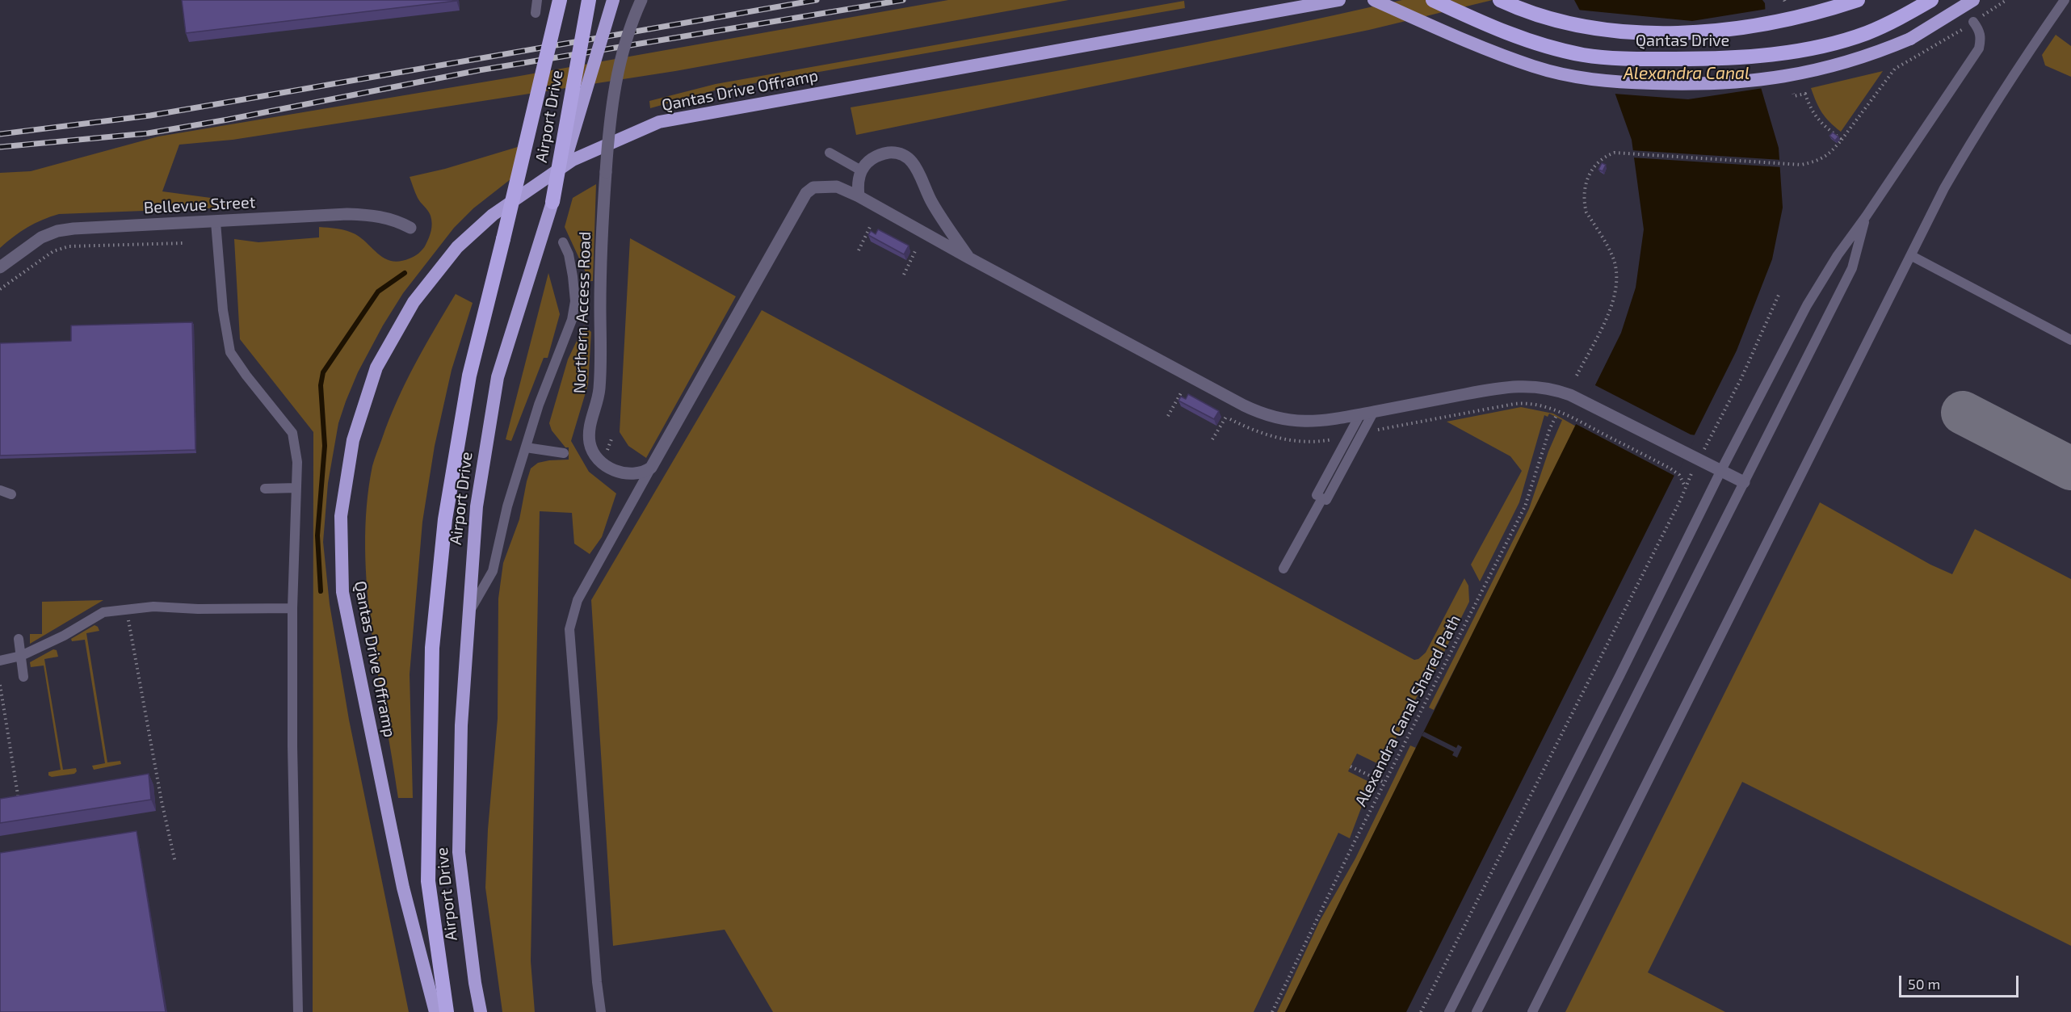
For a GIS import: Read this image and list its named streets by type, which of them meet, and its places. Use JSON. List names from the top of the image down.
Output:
{
  "streets": {
    "highway": ["Qantas Drive", "Qantas Drive Offramp", "Airport Drive"],
    "street": ["Bellevue Street", "Northern Access Road"],
    "path": ["Alexandra Canal Shared Path"]
  },
  "water": ["Alexandra Canal"],
  "scale_bar": "50 m"
}
